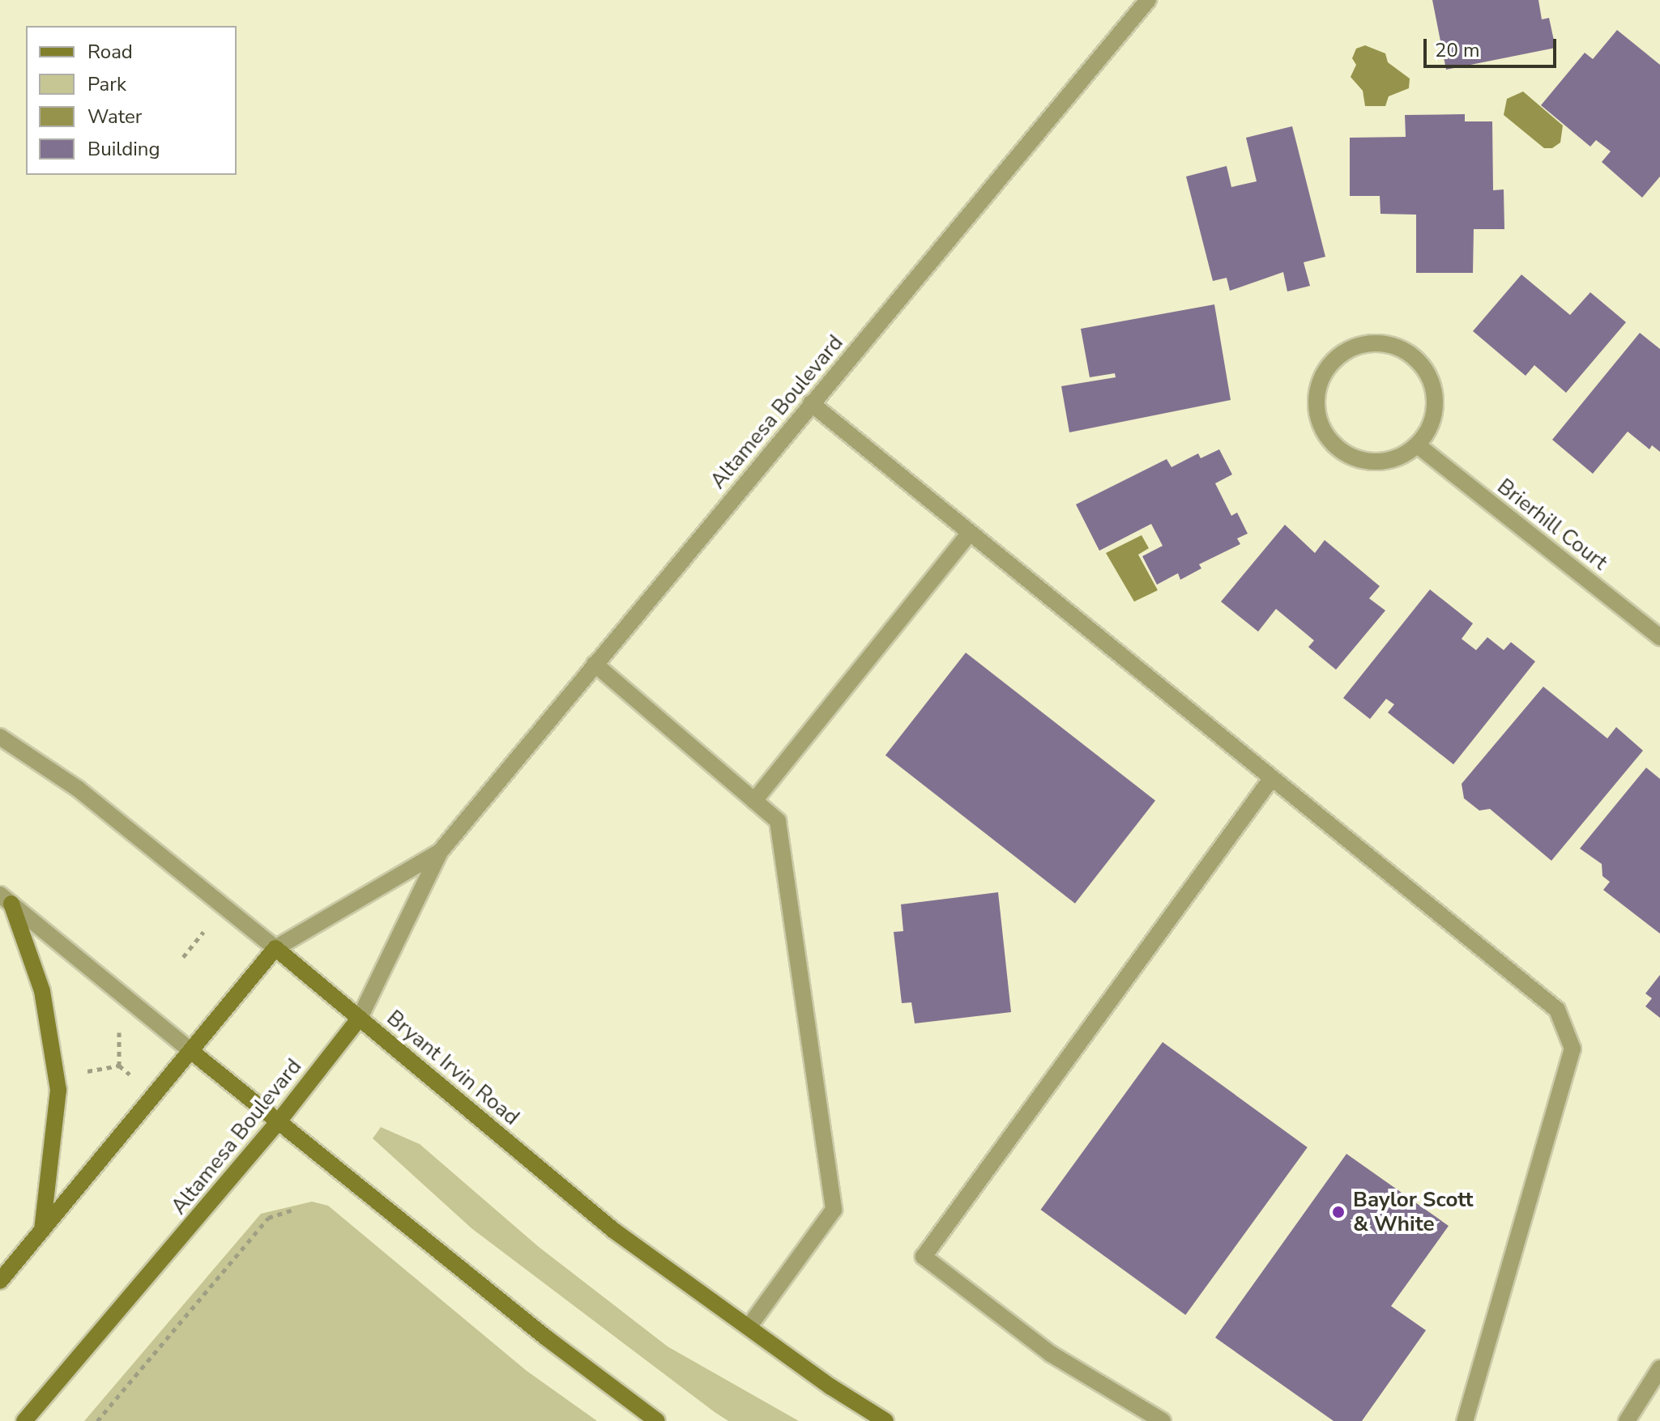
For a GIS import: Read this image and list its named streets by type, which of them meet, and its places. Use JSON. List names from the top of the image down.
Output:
{
  "streets": {
    "main road": ["Altamesa Boulevard", "Bryant Irvin Road"],
    "street": ["Brierhill Court"]
  },
  "crossings": [
    ["Altamesa Boulevard", "Bryant Irvin Road"]
  ],
  "places": ["Baylor Scott & White"],
  "legend": [
    "Road",
    "Park",
    "Water",
    "Building"
  ],
  "scale_bar": "20 m"
}
